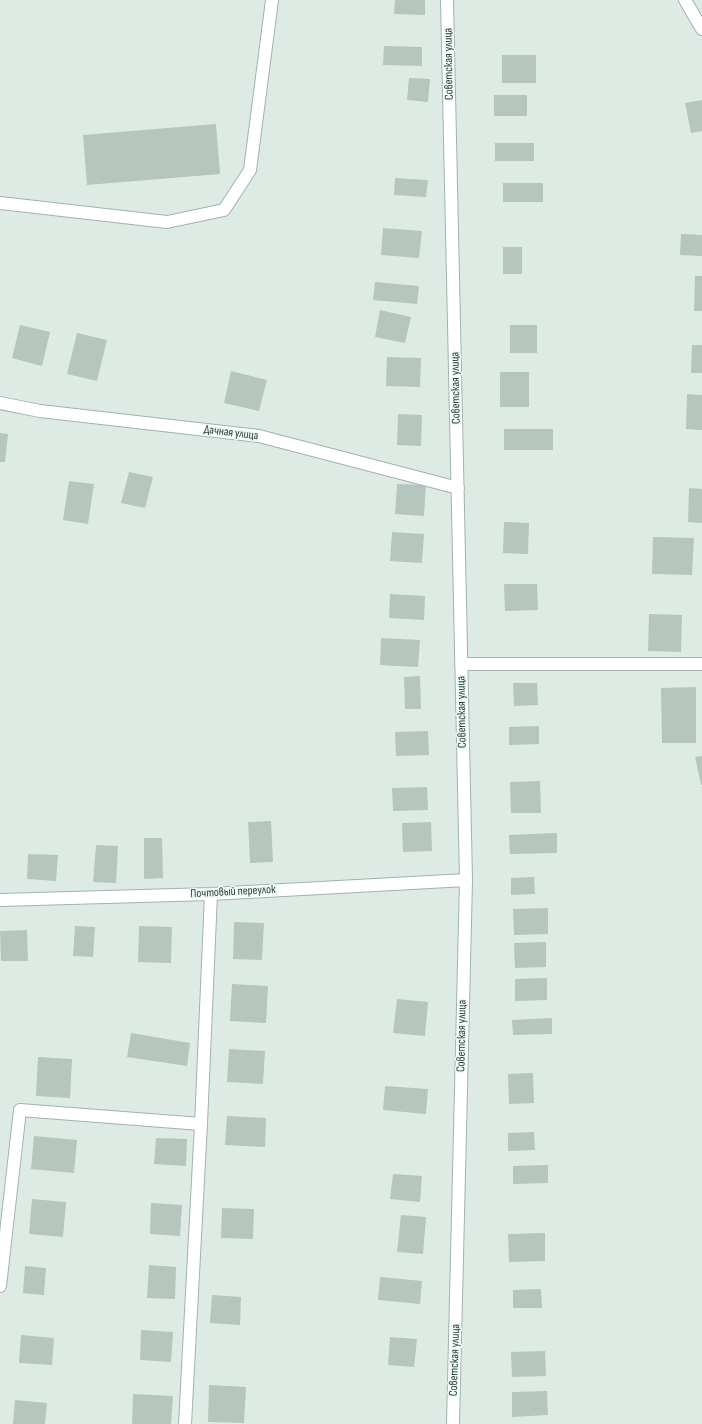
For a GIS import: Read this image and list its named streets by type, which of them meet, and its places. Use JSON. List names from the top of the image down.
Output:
{
  "streets": {
    "street": ["Советская улица", "Дачная улица", "Почтовый переулок"]
  },
  "crossings": [
    ["Советская улица", "Дачная улица"],
    ["Советская улица", "Почтовый переулок"]
  ]
}
